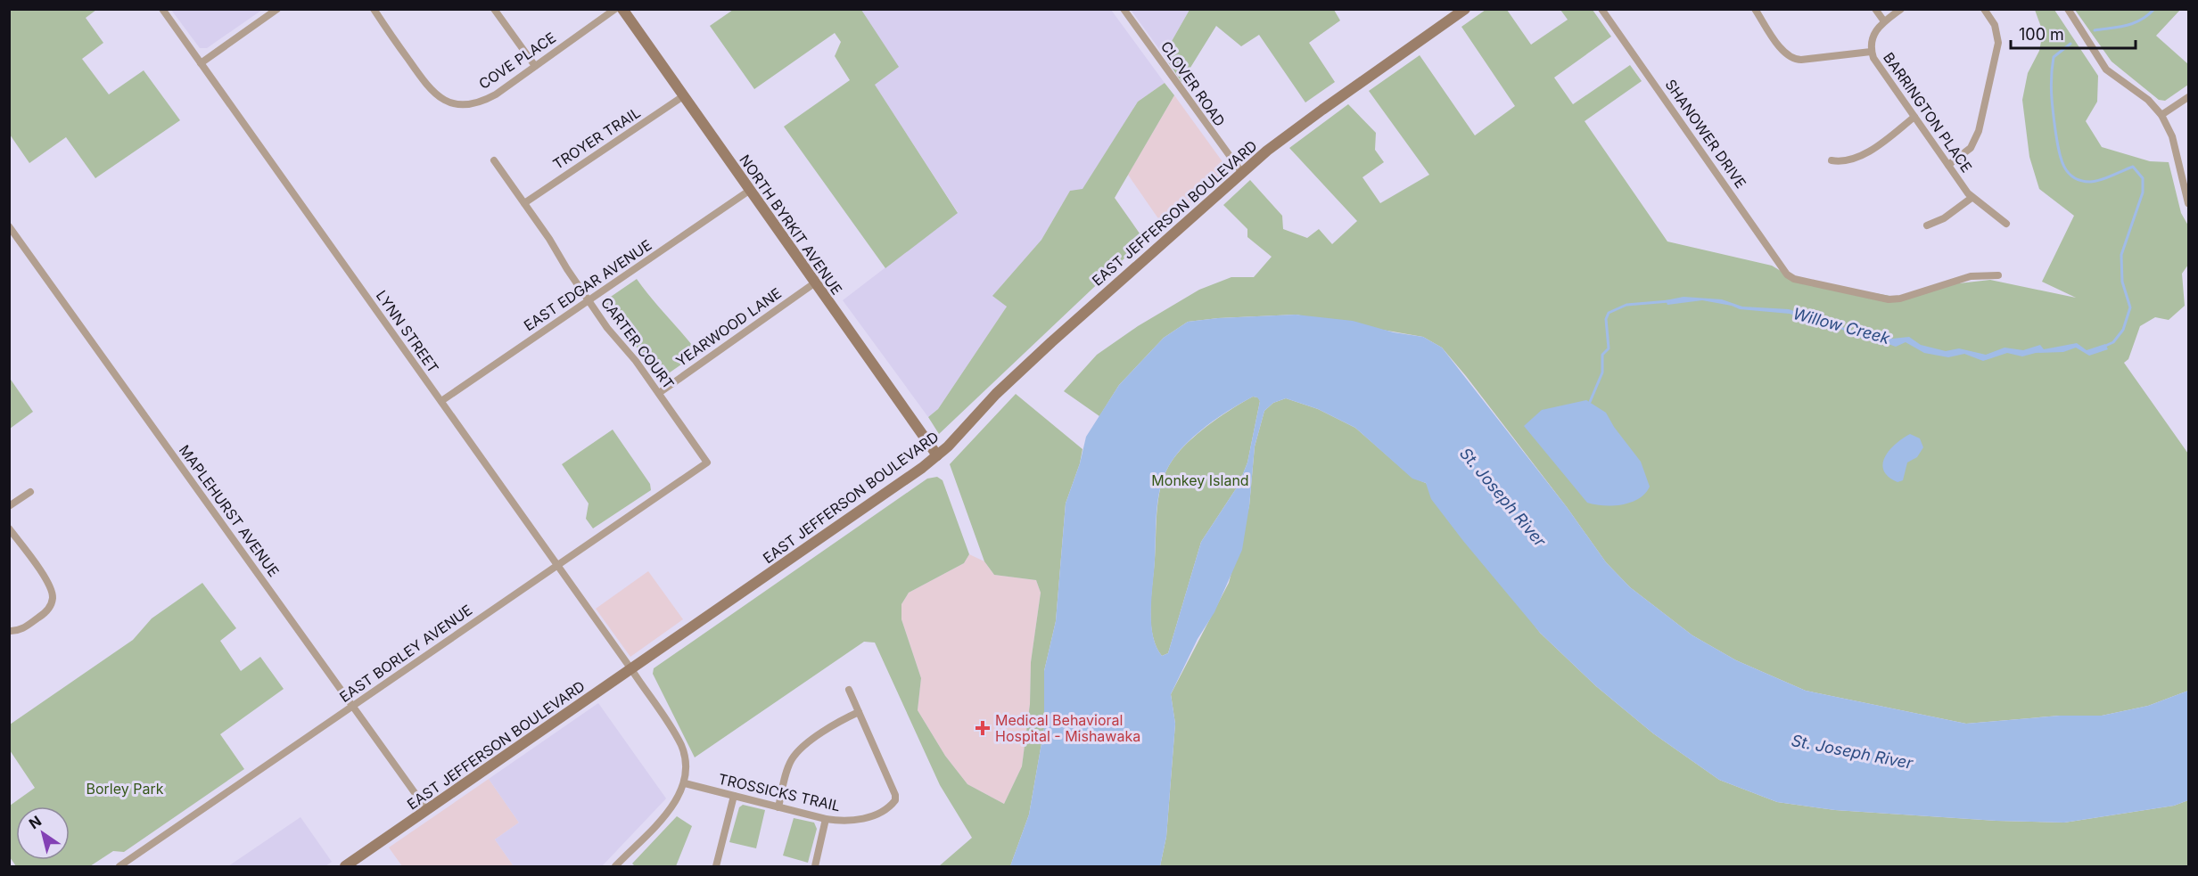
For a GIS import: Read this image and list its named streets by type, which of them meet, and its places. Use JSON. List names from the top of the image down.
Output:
{
  "streets": {
    "street": [
      "COVE PLACE",
      "CLOVER ROAD",
      "BARRINGTON PLACE",
      "SHANOWER DRIVE",
      "TROYER TRAIL",
      "EAST JEFFERSON BOULEVARD",
      "NORTH BYRKIT AVENUE",
      "EAST EDGAR AVENUE",
      "YEARWOOD LANE",
      "LYNN STREET",
      "CARTER COURT",
      "MAPLEHURST AVENUE",
      "EAST BORLEY AVENUE",
      "TROSSICKS TRAIL"
    ]
  },
  "crossings": [
    ["CLOVER ROAD", "EAST JEFFERSON BOULEVARD"],
    ["TROYER TRAIL", "NORTH BYRKIT AVENUE"],
    ["TROYER TRAIL", "CARTER COURT"],
    ["EAST JEFFERSON BOULEVARD", "NORTH BYRKIT AVENUE"],
    ["EAST JEFFERSON BOULEVARD", "LYNN STREET"],
    ["EAST JEFFERSON BOULEVARD", "MAPLEHURST AVENUE"],
    ["NORTH BYRKIT AVENUE", "EAST EDGAR AVENUE"],
    ["NORTH BYRKIT AVENUE", "YEARWOOD LANE"],
    ["EAST EDGAR AVENUE", "LYNN STREET"],
    ["EAST EDGAR AVENUE", "CARTER COURT"],
    ["YEARWOOD LANE", "CARTER COURT"],
    ["LYNN STREET", "EAST BORLEY AVENUE"],
    ["LYNN STREET", "TROSSICKS TRAIL"],
    ["CARTER COURT", "EAST BORLEY AVENUE"],
    ["MAPLEHURST AVENUE", "EAST BORLEY AVENUE"]
  ],
  "water": ["Willow Creek", "St. Joseph River"],
  "parks": ["Monkey Island", "Borley Park"],
  "places": {
    "health": ["Medical Behavioral Hospital - Mishawaka"]
  },
  "scale_bar": "100 m",
  "north": "top left"
}
